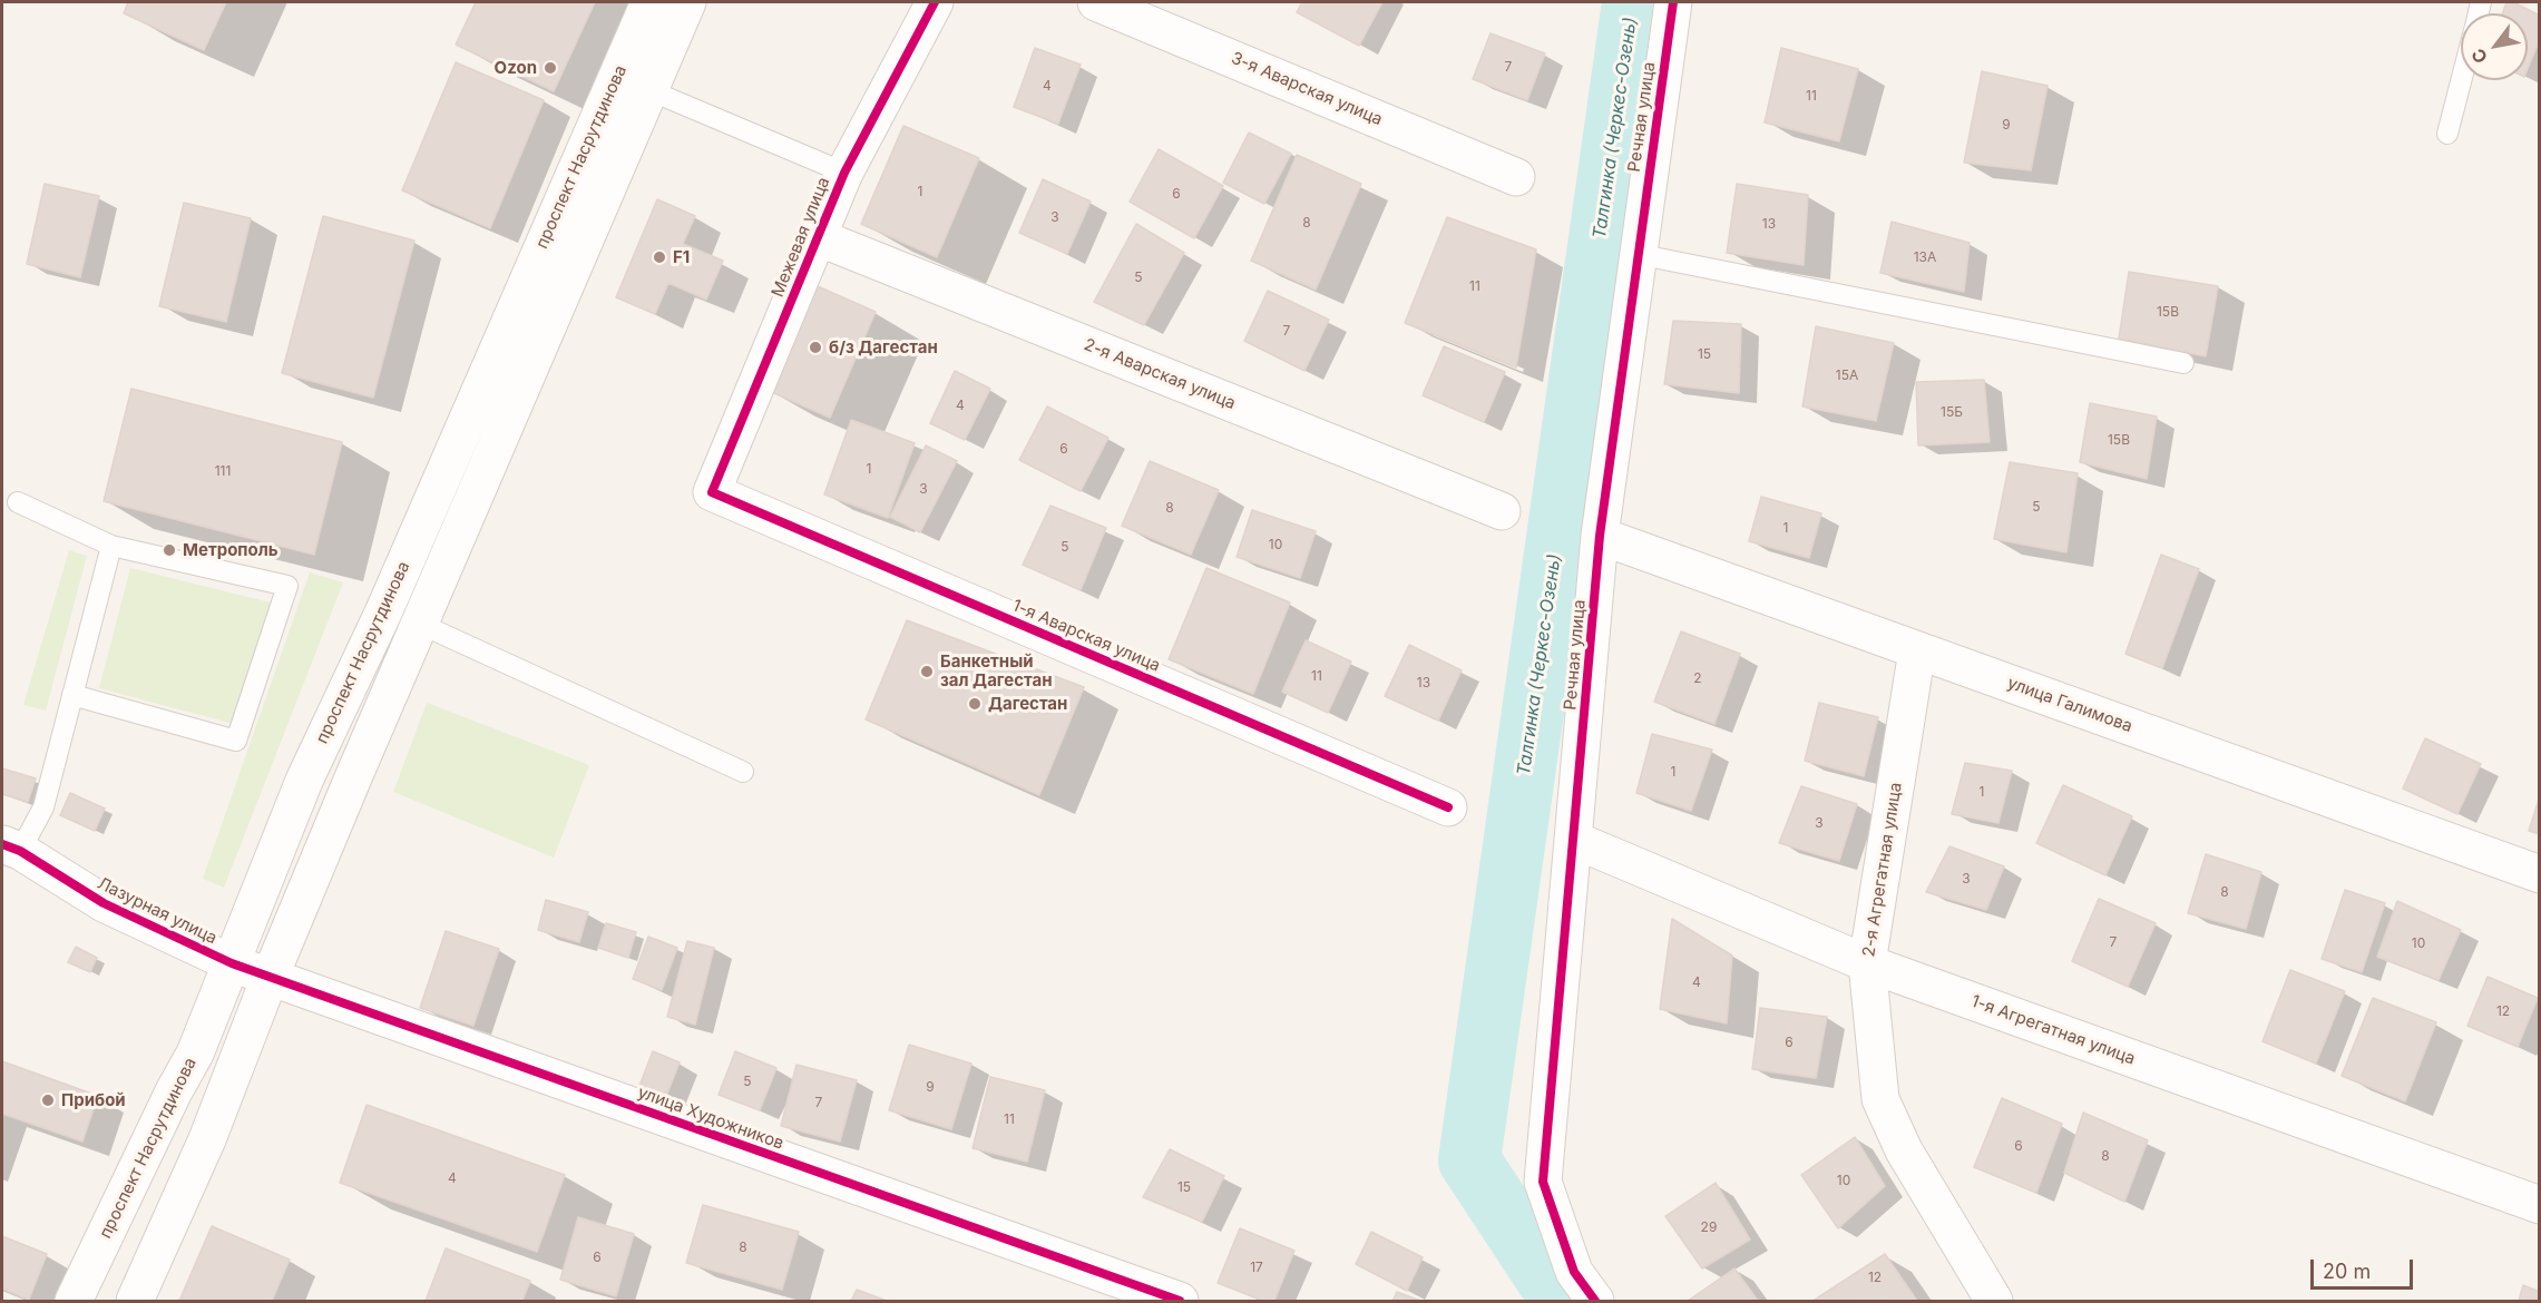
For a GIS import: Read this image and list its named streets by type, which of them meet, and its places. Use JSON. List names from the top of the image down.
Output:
{
  "streets": {
    "street": [
      "3-я Аварская улица",
      "Речная улица",
      "проспект Насрутдинова",
      "Межевая улица",
      "2-я Аварская улица",
      "1-я Аварская улица",
      "улица Галимова",
      "2-я Агрегатная улица",
      "Лазурная улица",
      "1-я Агрегатная улица",
      "улица Художников"
    ]
  },
  "crossings": [
    ["Речная улица", "улица Галимова"],
    ["Речная улица", "1-я Агрегатная улица"],
    ["проспект Насрутдинова", "Лазурная улица"],
    ["проспект Насрутдинова", "улица Художников"],
    ["Межевая улица", "2-я Аварская улица"],
    ["Межевая улица", "1-я Аварская улица"],
    ["улица Галимова", "2-я Агрегатная улица"],
    ["2-я Агрегатная улица", "1-я Агрегатная улица"],
    ["Лазурная улица", "улица Художников"]
  ],
  "water": ["Талгинка (Черкес-Озень)"],
  "places": [
    "Ozon",
    "F1",
    "б/з Дагестан",
    "Метрополь",
    "Банкетный зал Дагестан",
    "Дагестан",
    "Прибой"
  ],
  "house_numbers": [
    "7",
    "4",
    "11",
    "9",
    "1",
    "6",
    "3",
    "8",
    "13",
    "13А",
    "5",
    "11",
    "15В",
    "7",
    "15",
    "15А",
    "4",
    "15Б",
    "15В",
    "6",
    "1",
    "111",
    "3",
    "5",
    "8",
    "1",
    "10",
    "5",
    "11",
    "2",
    "13",
    "1",
    "1",
    "3",
    "3",
    "8",
    "7",
    "10",
    "4",
    "12",
    "6",
    "5",
    "9",
    "7",
    "11",
    "6",
    "8",
    "4",
    "10",
    "15",
    "29",
    "8",
    "6",
    "17",
    "12"
  ],
  "scale_bar": "20 m",
  "north": "bottom left"
}
